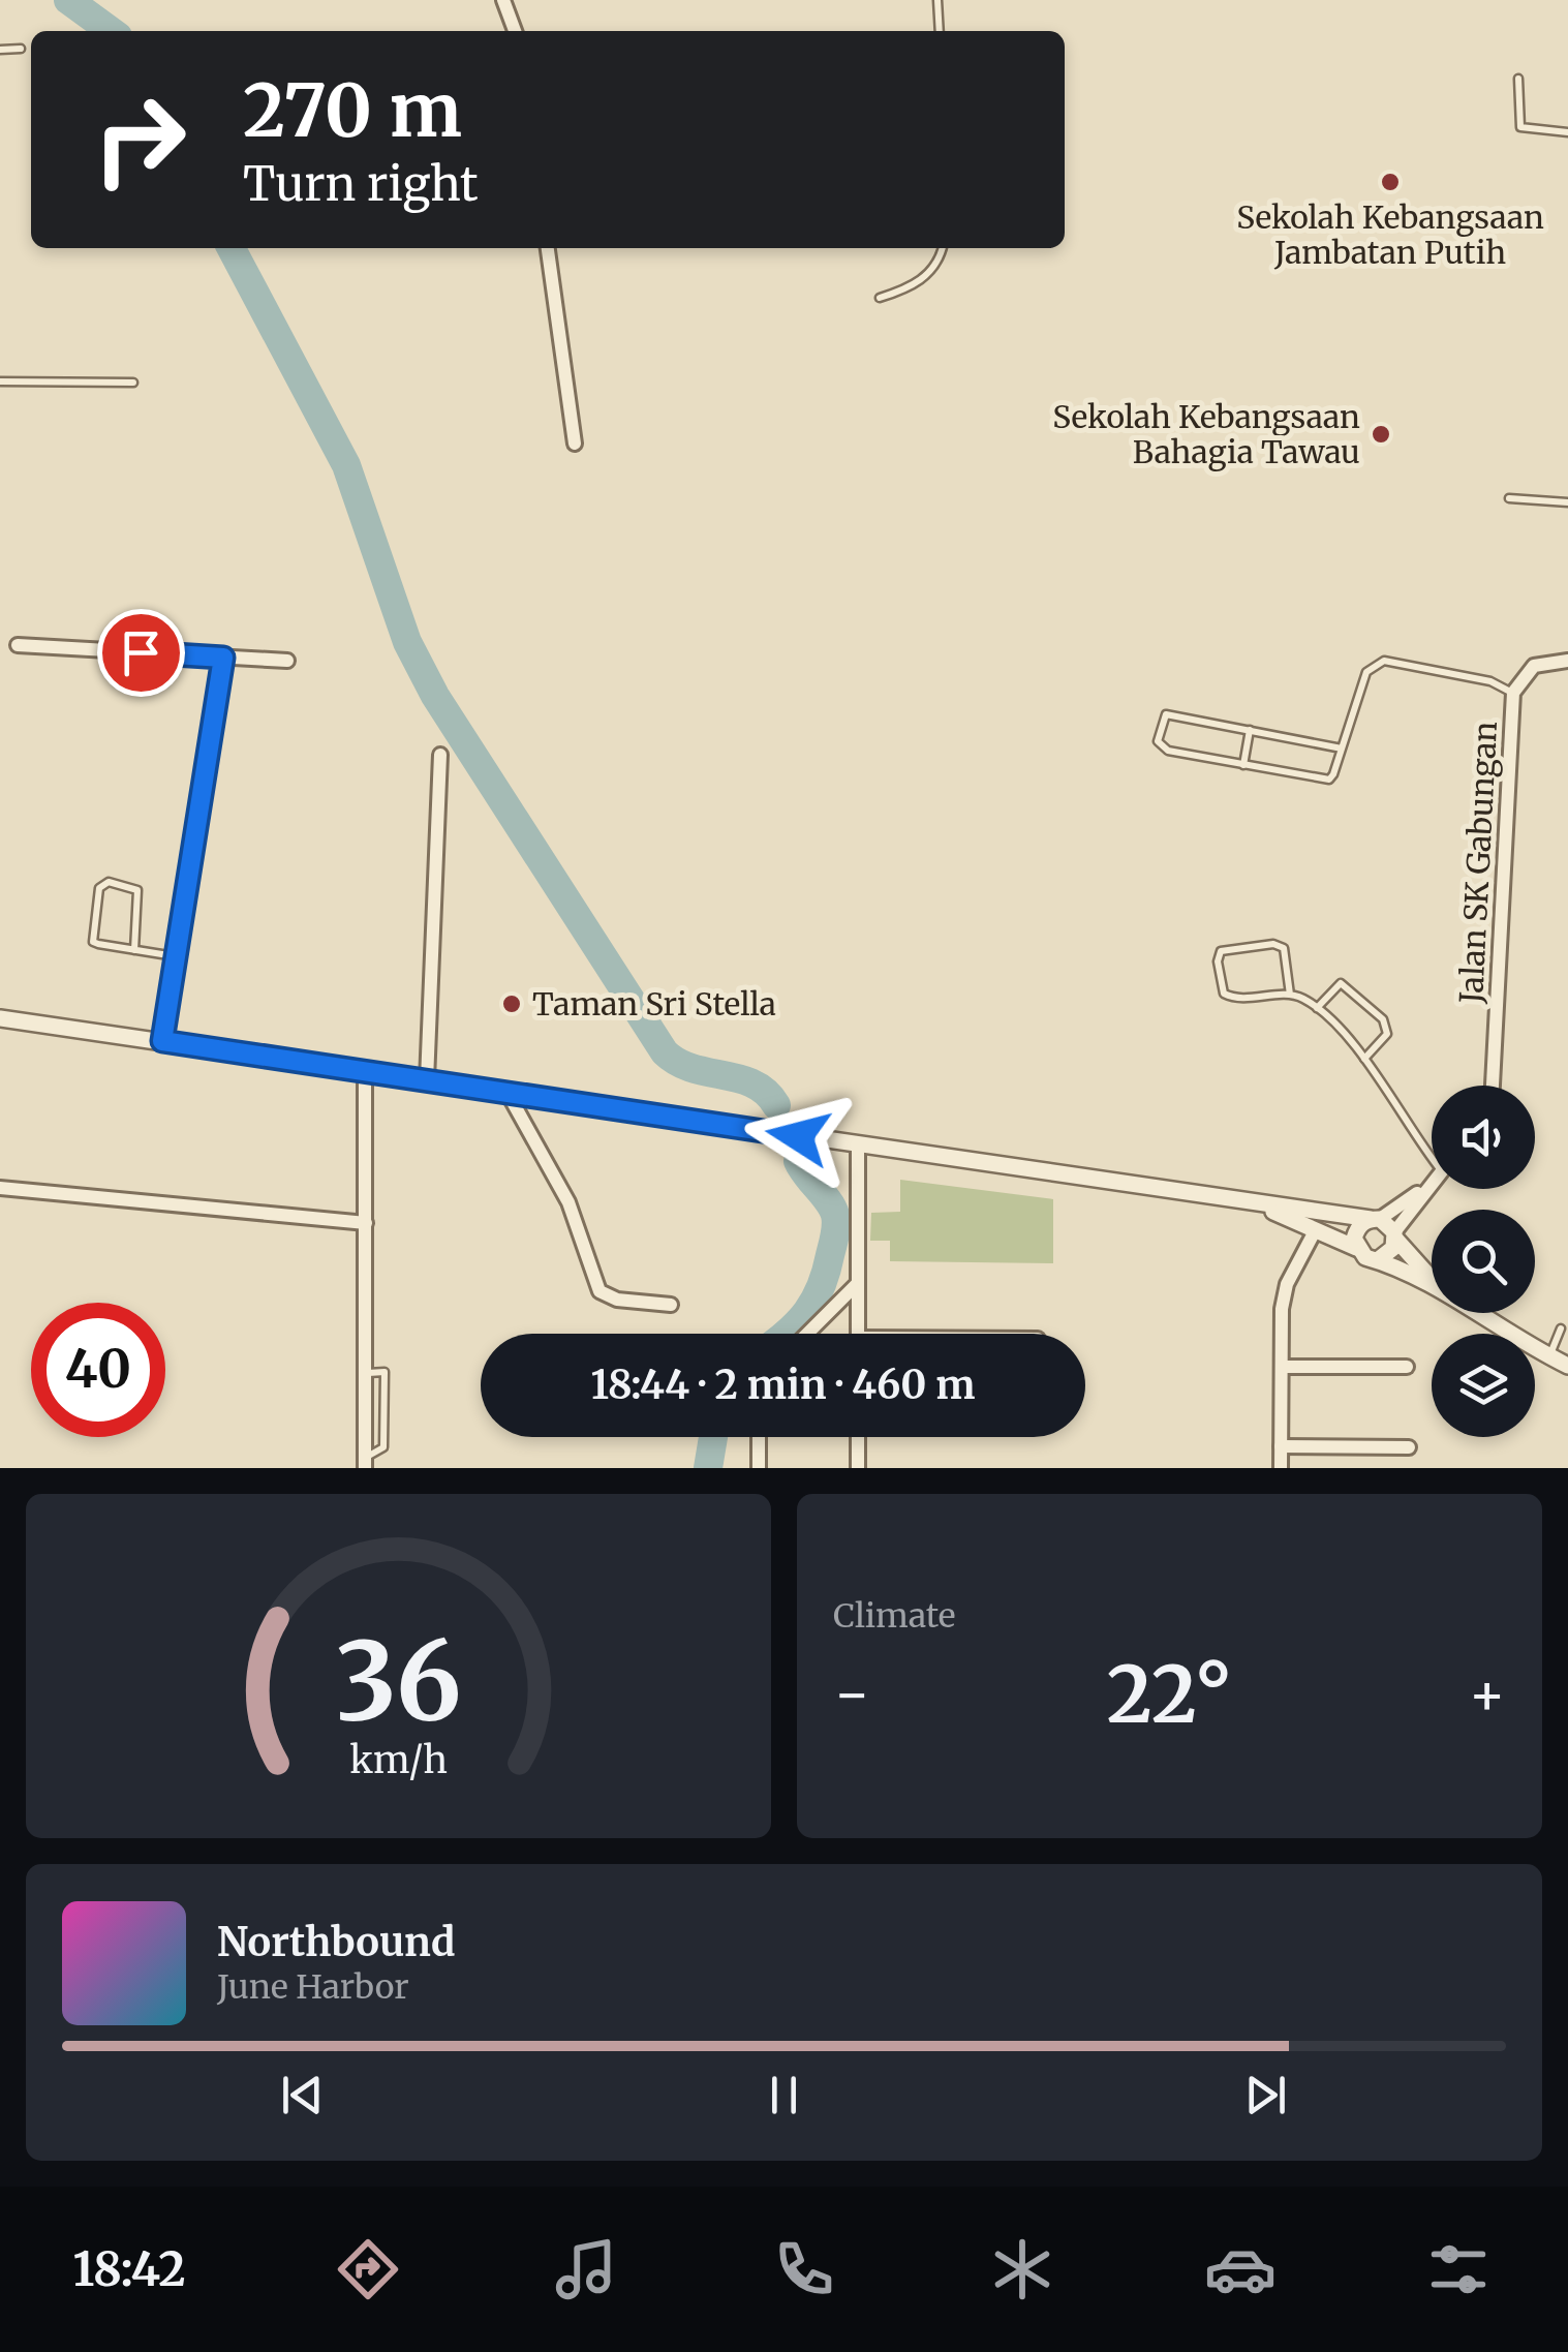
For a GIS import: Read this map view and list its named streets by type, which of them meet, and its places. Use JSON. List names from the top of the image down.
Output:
{
  "streets": {
    "street": ["Jalan SK Gabungan"]
  },
  "places": ["Sekolah Kebangsaan Jambatan Putih", "Sekolah Kebangsaan Bahagia Tawau", "Taman Sri Stella"],
  "page": {
    "turn": ["270 m", "Turn right"],
    "limit": "40",
    "trip": "18:44 · 2 min · 460 m",
    "tile": "Climate",
    "heat": ["−", "22°", "+"],
    "song": ["Northbound", "June Harbor"],
    "tabs": "18:42",
    "gauge": ["36", "km/h"]
  }
}
